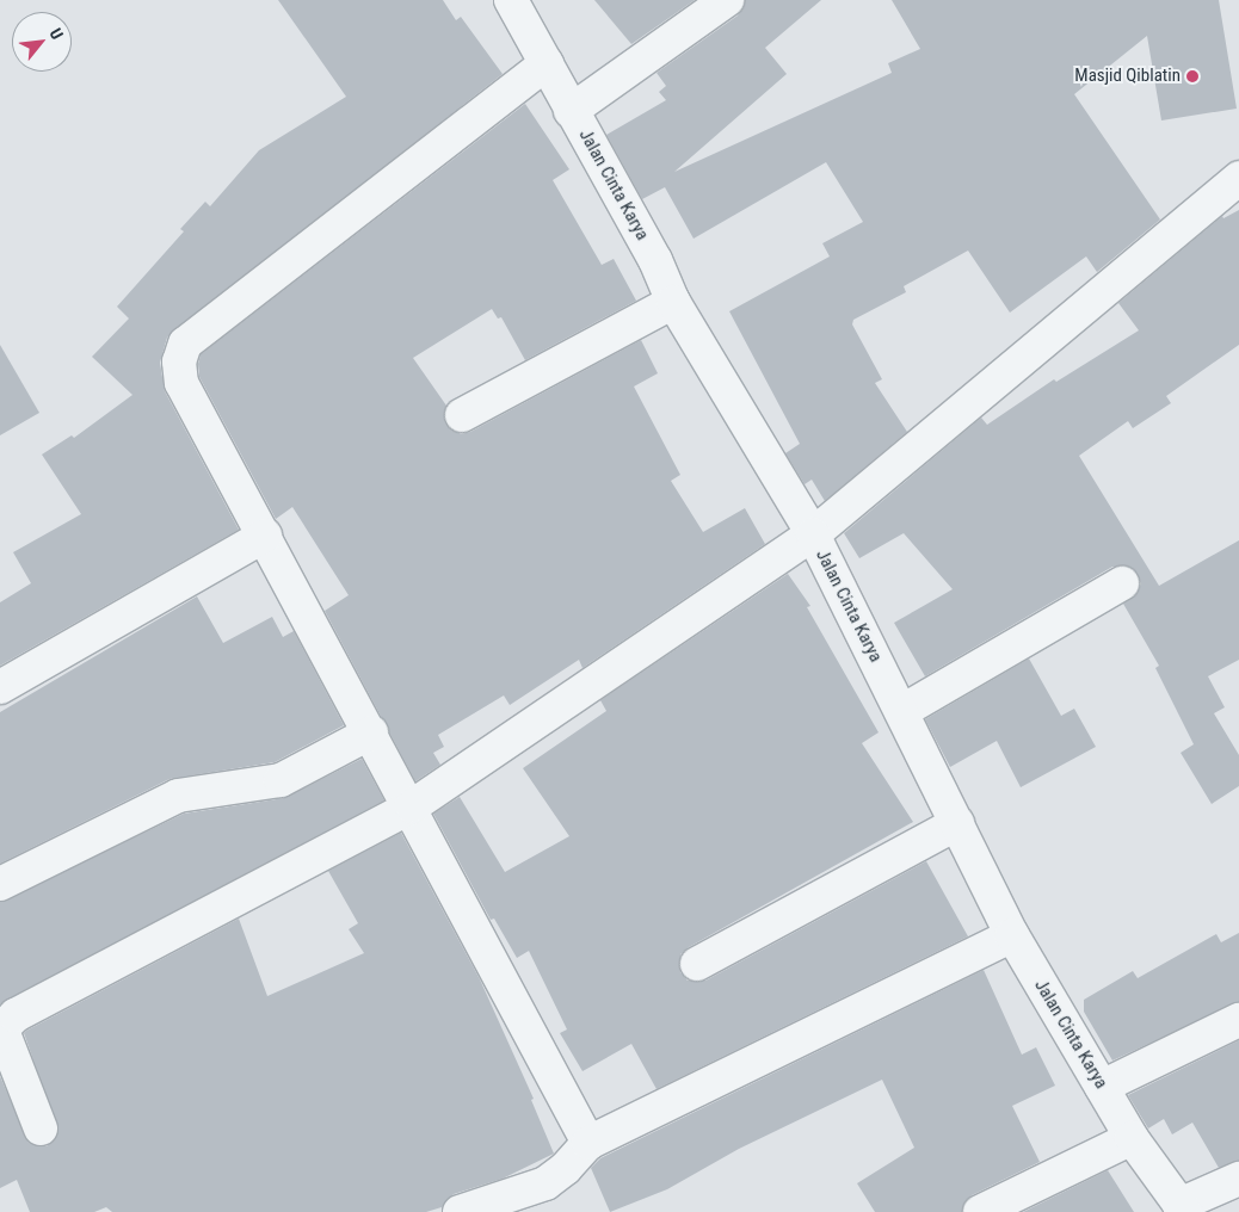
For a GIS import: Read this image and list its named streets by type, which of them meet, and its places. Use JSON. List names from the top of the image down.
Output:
{
  "streets": {
    "street": ["Jalan Cinta Karya"]
  },
  "places": ["Masjid Qiblatin"],
  "north": "top right"
}
